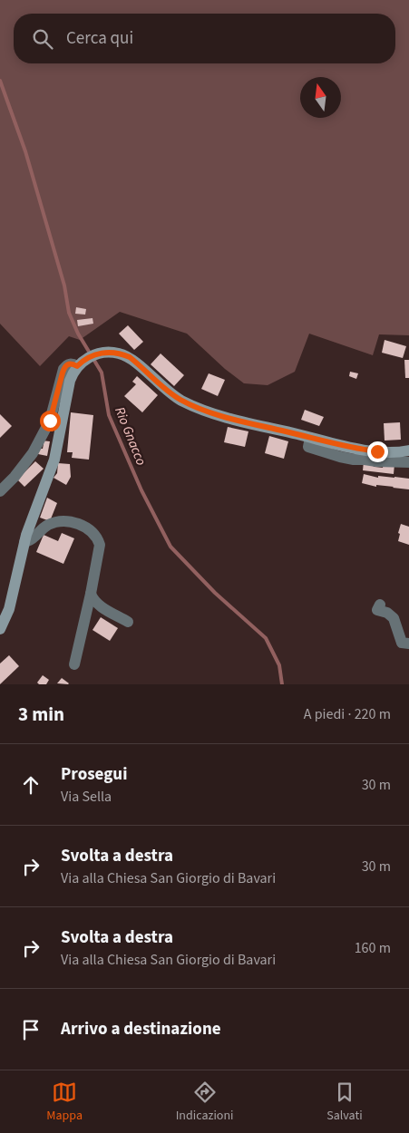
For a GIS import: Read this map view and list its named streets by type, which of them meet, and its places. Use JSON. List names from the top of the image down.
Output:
{
  "water": ["Rio Gnacco"],
  "north": "top",
  "page": {
    "search": "Cerca qui",
    "heading": ["3 min", "A piedi · 220 m"],
    "list": [
      ["Prosegui", "Via Sella", "30 m"],
      ["Svolta a destra", "Via alla Chiesa San Giorgio di Bavari", "30 m"],
      ["Svolta a destra", "Via alla Chiesa San Giorgio di Bavari", "160 m"],
      "Arrivo a destinazione"
    ],
    "nav": ["Mappa", "Indicazioni", "Salvati"]
  }
}
